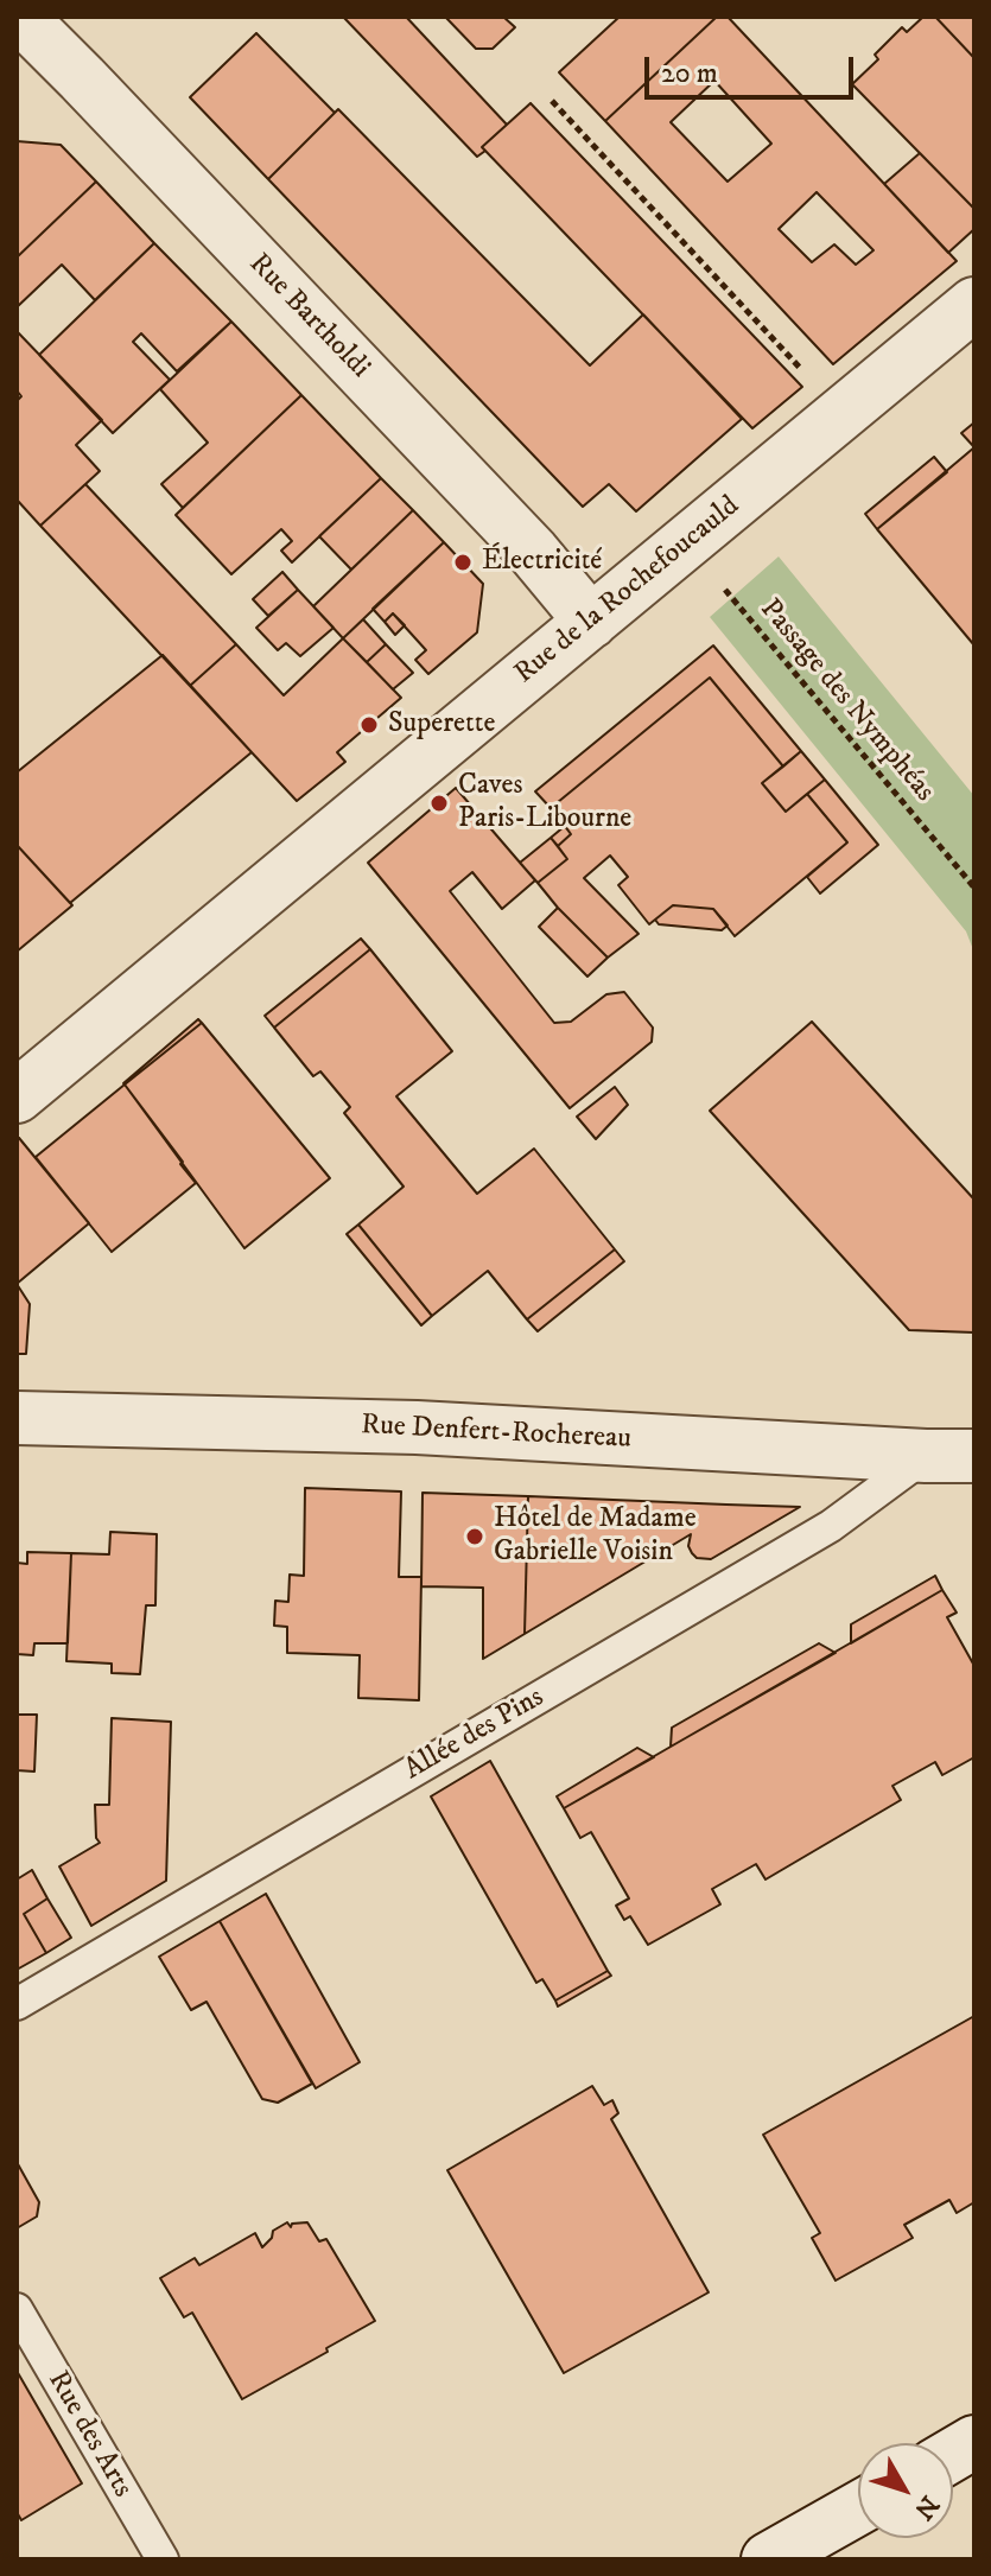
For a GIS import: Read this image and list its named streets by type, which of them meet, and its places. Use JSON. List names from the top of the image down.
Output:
{
  "streets": {
    "street": ["Rue Bartholdi", "Rue de la Rochefoucauld", "Rue Denfert-Rochereau"],
    "lane": ["Allée des Pins", "Rue des Arts"],
    "path": ["Passage des Nymphéas"]
  },
  "crossings": [
    ["Rue Bartholdi", "Rue de la Rochefoucauld"],
    ["Rue Denfert-Rochereau", "Allée des Pins"]
  ],
  "places": [
    "Électricité",
    "Superette",
    "Caves Paris-Libourne",
    "Hôtel de Madame Gabrielle Voisin"
  ],
  "scale_bar": "20 m",
  "north": "bottom right"
}
